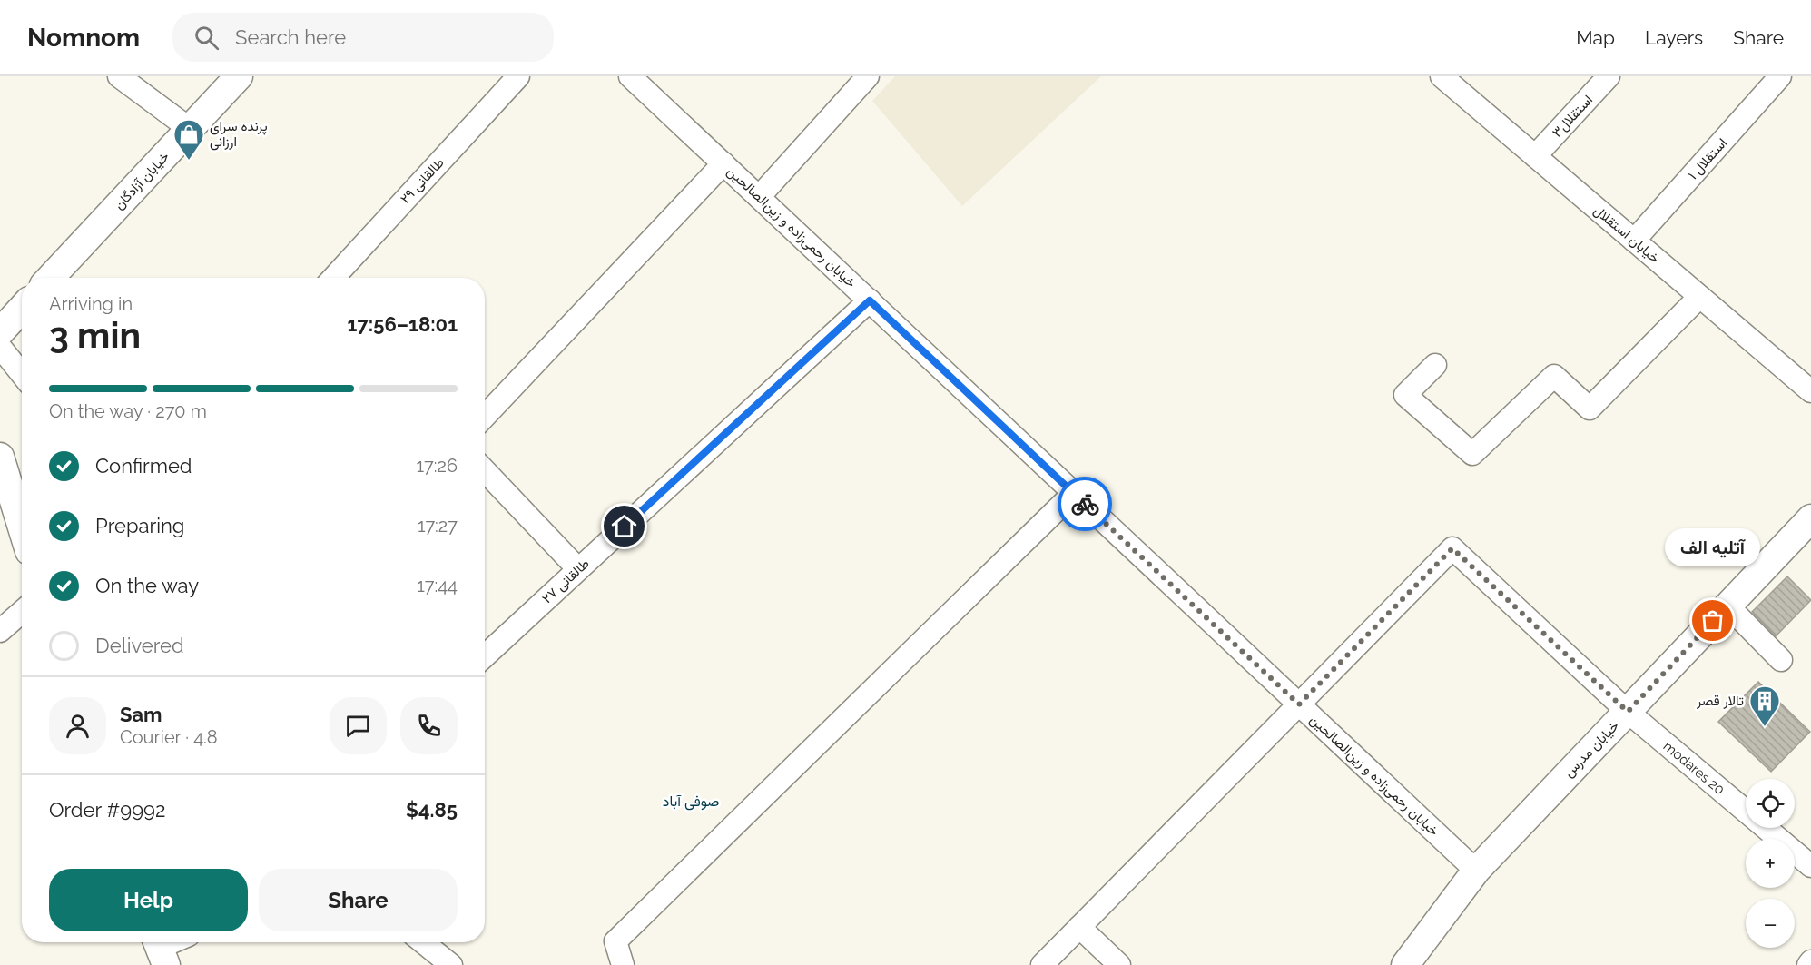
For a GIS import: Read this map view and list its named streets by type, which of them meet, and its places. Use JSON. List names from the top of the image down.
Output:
{
  "streets": {
    "main road": ["خیابان آزادگان", "خیابان مدرس"],
    "street": [
      "استقلال۳",
      "استقلال ۱",
      "طالقانی ۲۹",
      "خیابان رحمی‌زاده و زین‌الصالحین",
      "خیابان استقلال",
      "طالقانی ۲۷",
      "modares 20"
    ]
  },
  "crossings": [
    ["استقلال۳", "خیابان استقلال"],
    ["استقلال ۱", "خیابان استقلال"],
    ["خیابان رحمی‌زاده و زین‌الصالحین", "طالقانی ۲۷"],
    ["خیابان رحمی‌زاده و زین‌الصالحین", "خیابان مدرس"],
    ["خیابان رحمی‌زاده و زین‌الصالحین", "modares 20"],
    ["خیابان مدرس", "modares 20"]
  ],
  "districts": ["صوفی آباد"],
  "places": {
    "shop": ["پرنده سرای ارزانی"],
    "other": ["آتلیه الف"],
    "building": ["تالار قصر"]
  },
  "page": {
    "header": "Nomnom",
    "search": "Search here",
    "nav": ["Map", "Layers", "Share"],
    "heading": ["3 min", "Arriving in", "17:56–18:01"],
    "panel": [
      "Sam",
      "Courier · 4.8",
      "Order #9992",
      "$4.85"
    ],
    "bar": "On the way · 270 m",
    "list": [
      ["Confirmed", "17:26"],
      ["Preparing", "17:27"],
      ["On the way", "17:44"],
      "Delivered"
    ],
    "bubble": "آتلیه الف",
    "map_buttons": ["+", "−"],
    "buttons": ["Help", "Share"]
  }
}
